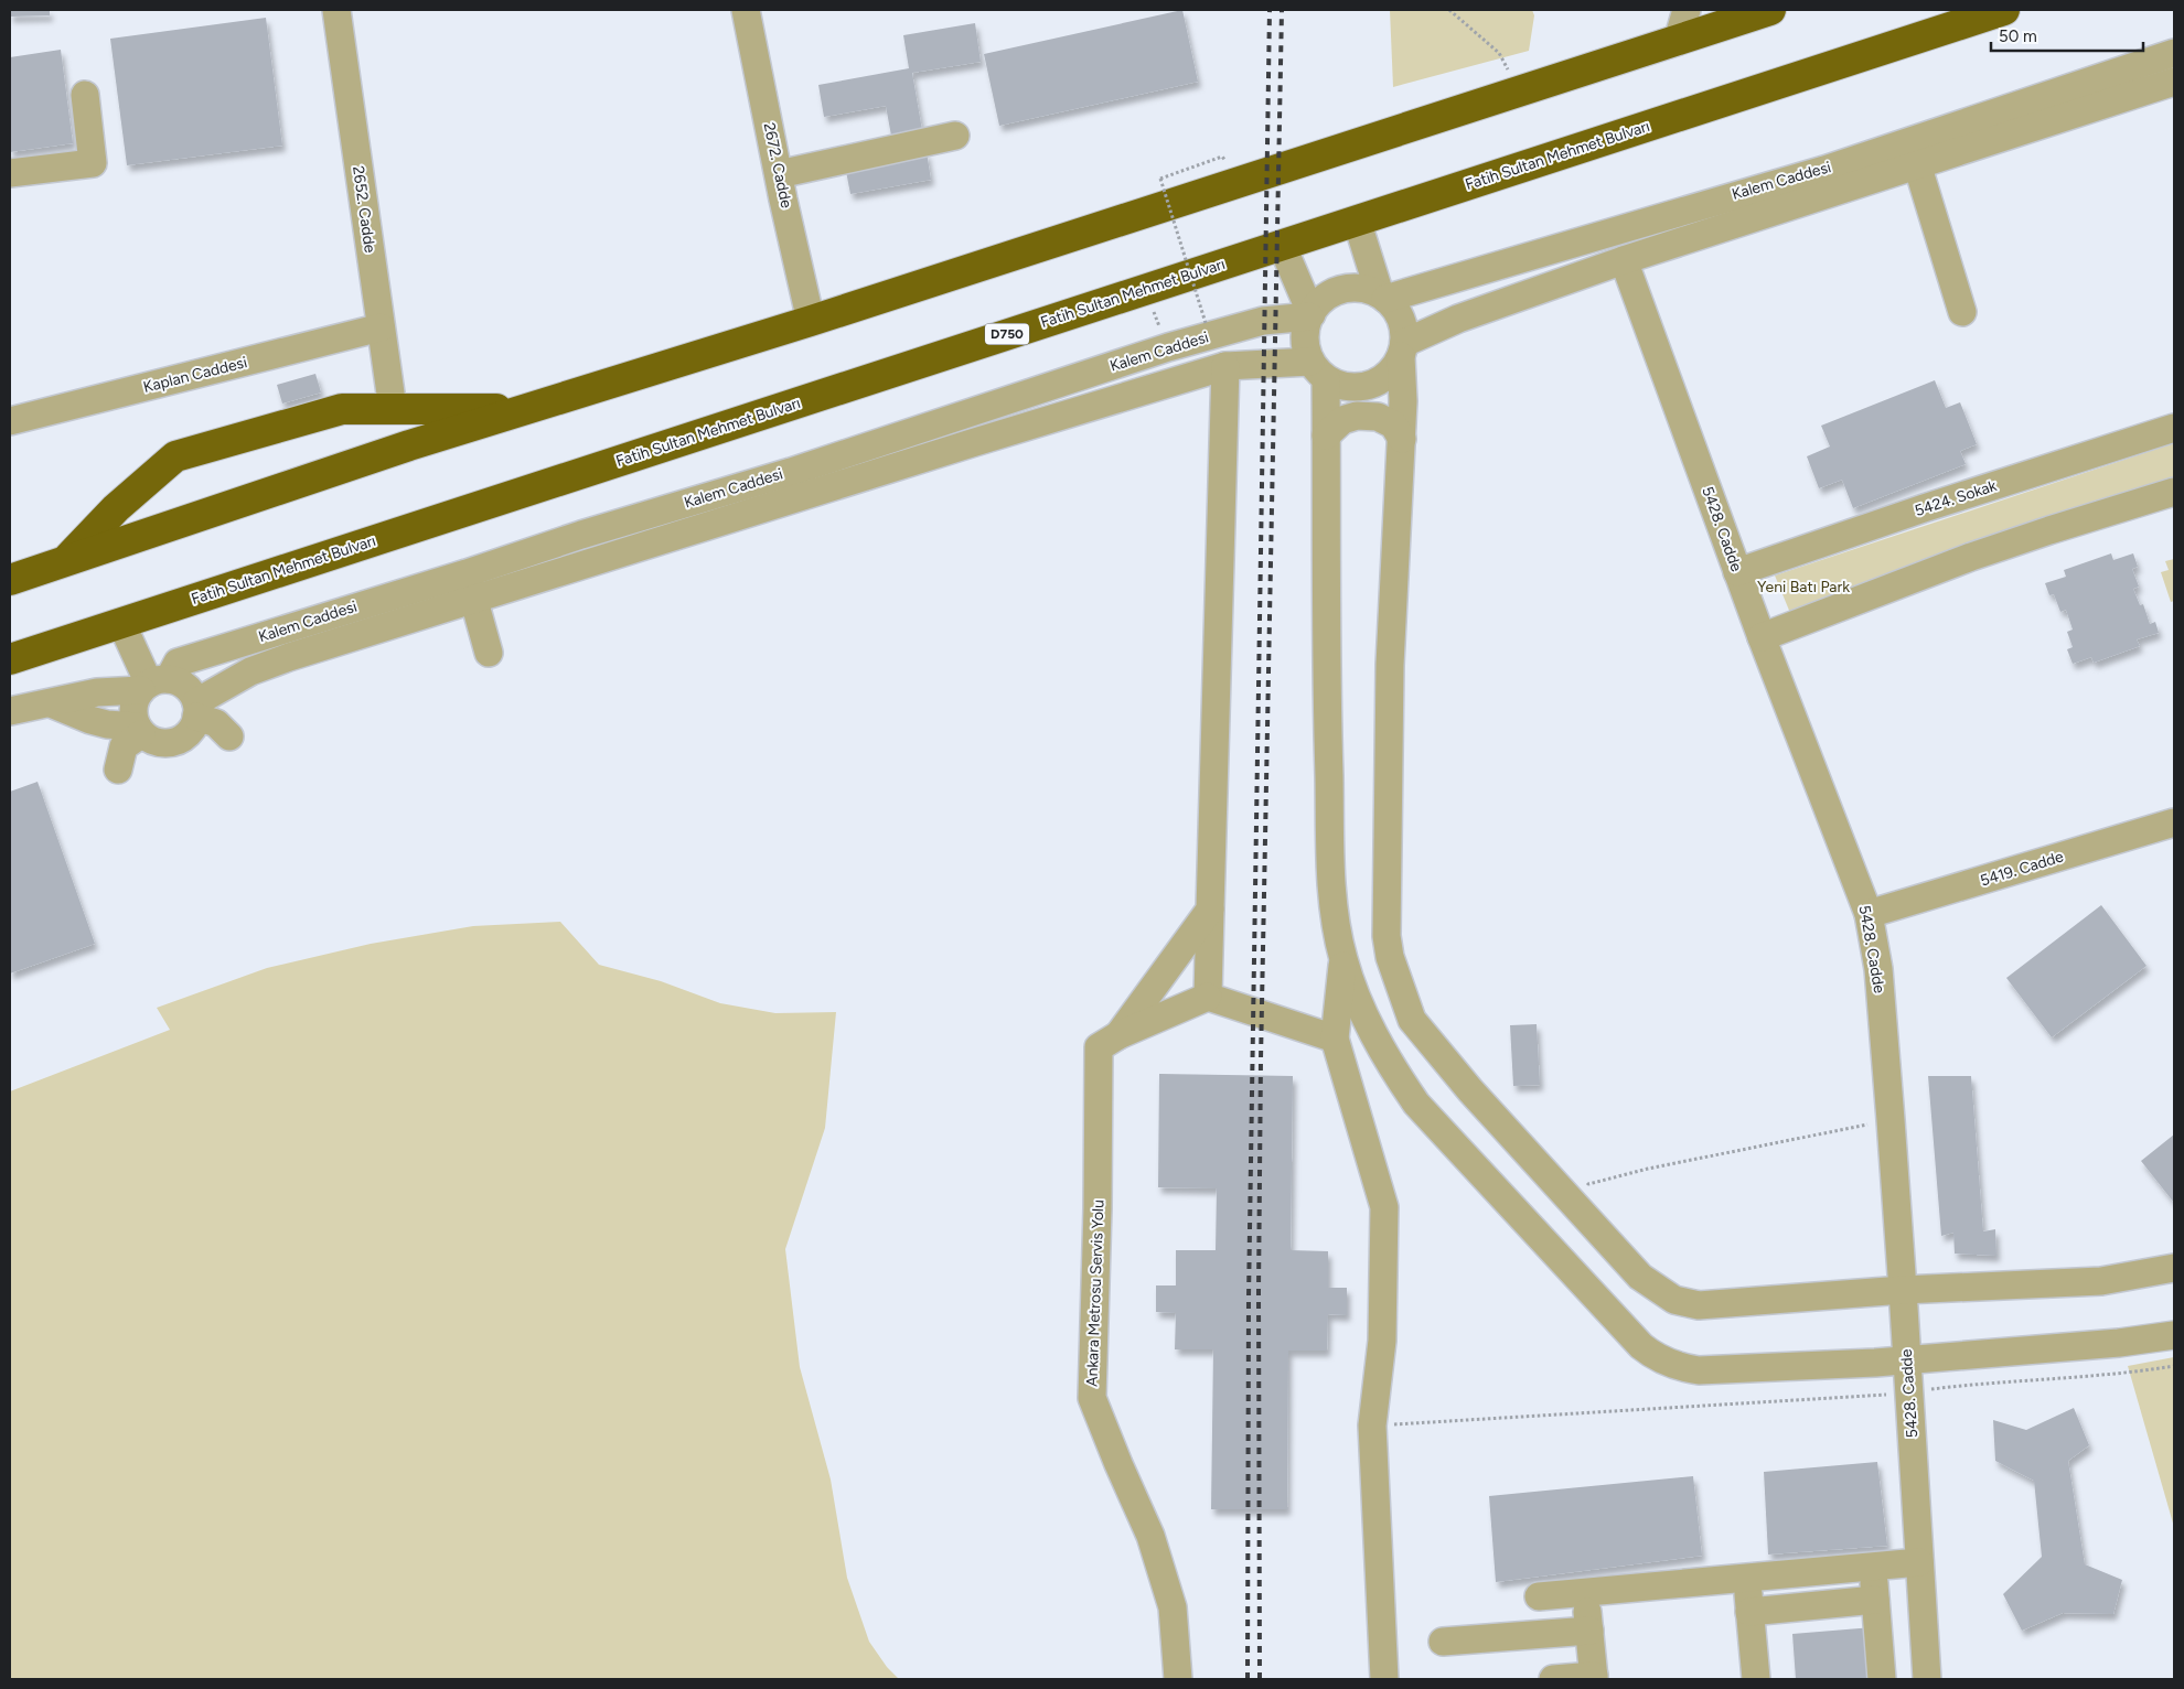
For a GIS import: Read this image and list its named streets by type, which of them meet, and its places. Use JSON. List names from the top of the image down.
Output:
{
  "streets": {
    "highway": ["Fatih Sultan Mehmet Bulvarı", "D750"],
    "street": [
      "2672. Cadde",
      "Kalem Caddesi",
      "2652. Cadde",
      "Kaplan Caddesi",
      "5424. Sokak",
      "5428. Cadde",
      "5419. Cadde",
      "Ankara Metrosu Servis Yolu"
    ]
  },
  "crossings": [
    ["Kalem Caddesi", "5428. Cadde"],
    ["2652. Cadde", "Kaplan Caddesi"],
    ["5424. Sokak", "5428. Cadde"],
    ["5428. Cadde", "5419. Cadde"]
  ],
  "parks": ["Yeni Batı Park"],
  "scale_bar": "50 m"
}
